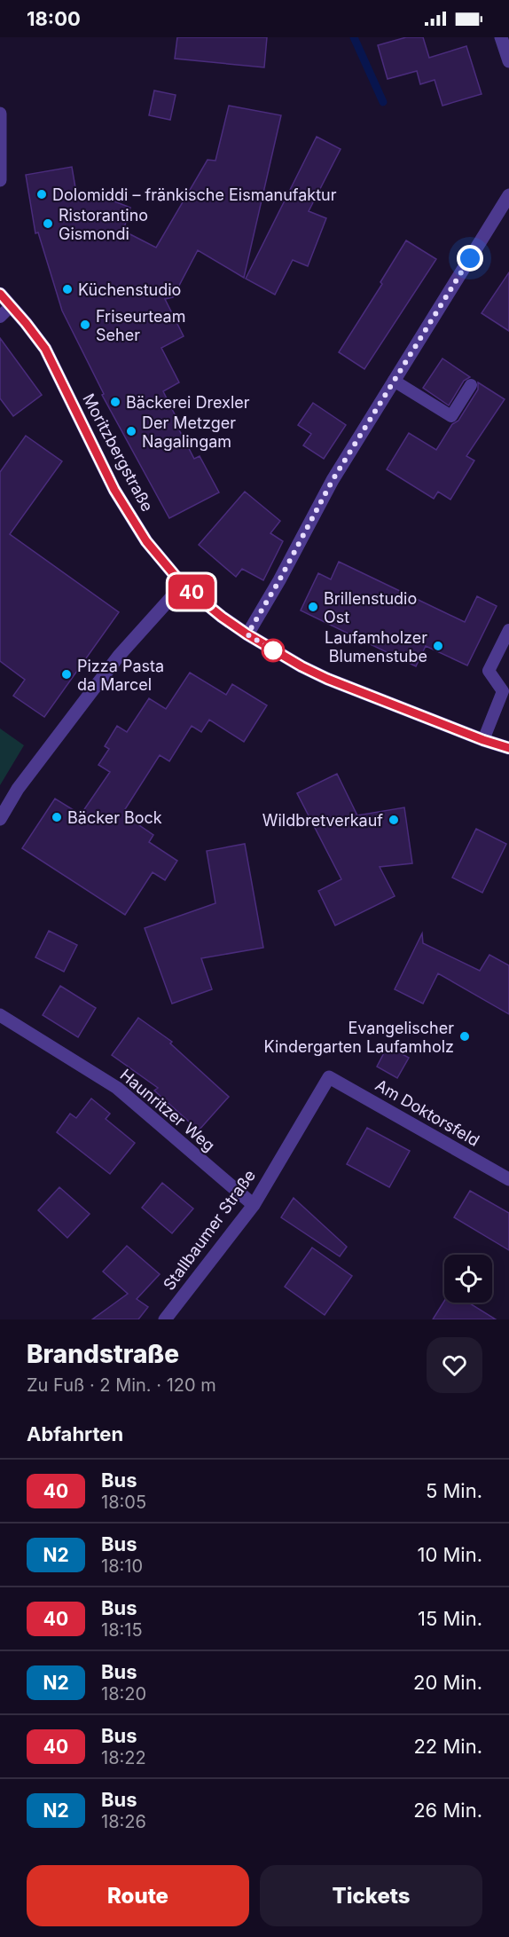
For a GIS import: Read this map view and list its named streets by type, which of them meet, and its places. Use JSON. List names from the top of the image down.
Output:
{
  "streets": {
    "street": [
      "Moritzbergstraße",
      "Haunritzer Weg",
      "Am Doktorsfeld",
      "Stallbaumer Straße"
    ]
  },
  "crossings": [
    ["Haunritzer Weg", "Stallbaumer Straße"],
    ["Am Doktorsfeld", "Stallbaumer Straße"]
  ],
  "places": [
    "Dolomiddi – fränkische Eismanufaktur",
    "Ristorantino Gismondi",
    "Küchenstudio",
    "Friseurteam Seher",
    "Bäckerei Drexler",
    "Der Metzger Nagalingam",
    "Brillenstudio Ost",
    "Laufamholzer Blumenstube",
    "Pizza Pasta da Marcel",
    "Bäcker Bock",
    "Wildbretverkauf",
    "Evangelischer Kindergarten Laufamholz"
  ],
  "lines": ["bus line 40"],
  "page": {
    "status": "18:00",
    "on_map": "40",
    "heading": [
      ["Brandstraße", "Zu Fuß · 2 Min. · 120 m"],
      "Abfahrten"
    ],
    "list": [
      {
        "mark": "40",
        "name": "Bus",
        "note": "18:05",
        "value": "5 Min."
      },
      {
        "mark": "N2",
        "name": "Bus",
        "note": "18:10",
        "value": "10 Min."
      },
      {
        "mark": "40",
        "name": "Bus",
        "note": "18:15",
        "value": "15 Min."
      },
      {
        "mark": "N2",
        "name": "Bus",
        "note": "18:20",
        "value": "20 Min."
      },
      {
        "mark": "40",
        "name": "Bus",
        "note": "18:22",
        "value": "22 Min."
      },
      {
        "mark": "N2",
        "name": "Bus",
        "note": "18:26",
        "value": "26 Min."
      }
    ],
    "buttons": ["Route", "Tickets"]
  }
}
